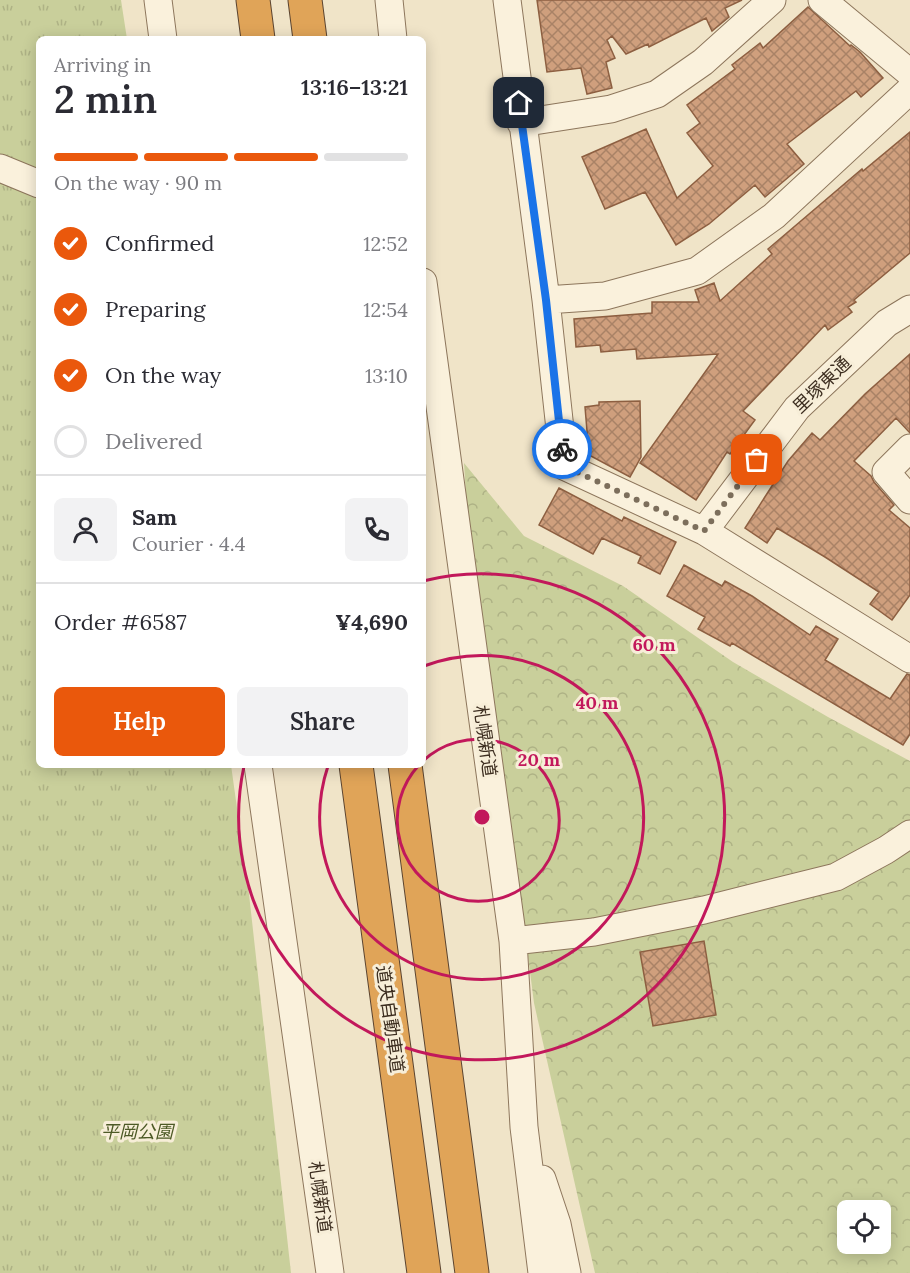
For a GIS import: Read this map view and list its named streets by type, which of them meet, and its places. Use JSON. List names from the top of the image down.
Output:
{
  "streets": {
    "highway": ["道央自動車道"],
    "street": ["里塚東通", "札幌新道"]
  },
  "parks": ["平岡公園"],
  "page": {
    "heading": ["2 min", "Arriving in", "13:16–13:21"],
    "panel": [
      "Sam",
      "Courier · 4.4",
      "Order #6587",
      "¥4,690"
    ],
    "bar": "On the way · 90 m",
    "list": [
      ["Confirmed", "12:52"],
      ["Preparing", "12:54"],
      ["On the way", "13:10"],
      "Delivered"
    ],
    "buttons": ["Help", "Share"]
  },
  "rings": ["60 m", "40 m", "20 m"]
}
